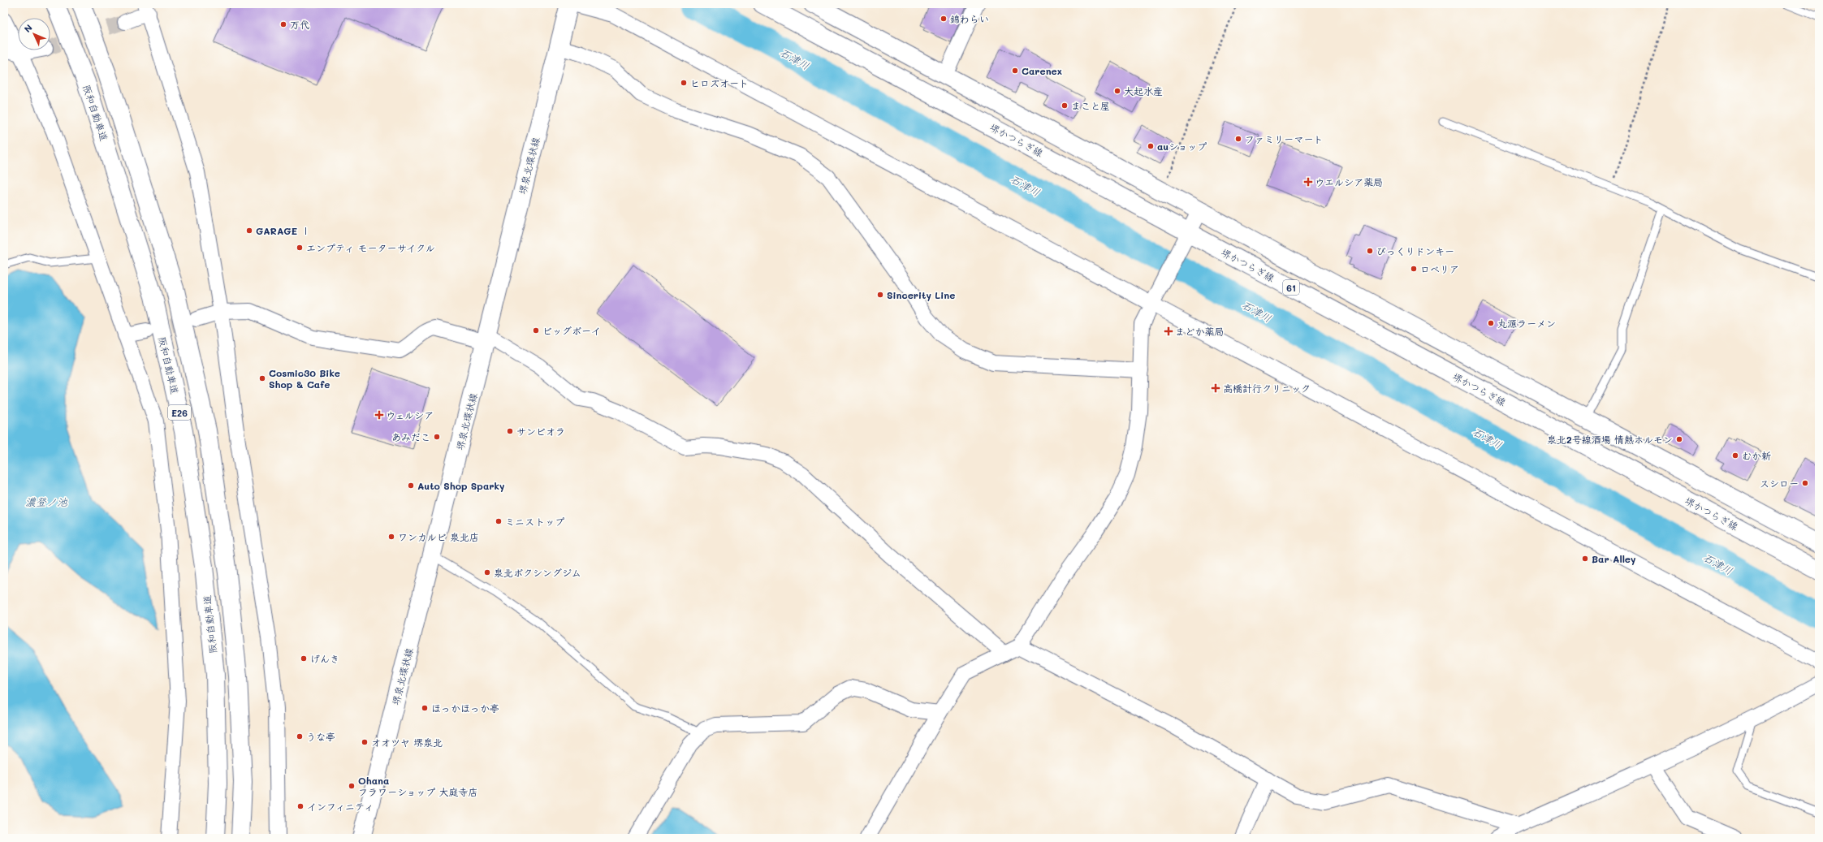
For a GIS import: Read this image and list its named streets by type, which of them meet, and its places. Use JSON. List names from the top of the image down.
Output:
{
  "streets": {
    "main road": [
      "阪和自動車道",
      "堺かつらぎ線",
      "堺泉北環状線",
      "61",
      "E26"
    ]
  },
  "water": ["石津川", "濃登ノ池"],
  "places": {
    "other": [
      "錦わらい",
      "万代",
      "Carenex",
      "ヒロズオート",
      "大起水産",
      "まこと屋",
      "ファミリーマート",
      "auショップ",
      "GARAGE Ⅰ",
      "エンプティ モーターサイクル",
      "びっくりドンキー",
      "ロベリア",
      "Sincerity Line",
      "丸源ラーメン",
      "ビッグボーイ",
      "Cosmic30 Bike Shop & Cafe",
      "サンビオラ",
      "あみだこ",
      "泉北2号線酒場 情熱ホルモン",
      "むか新",
      "スシロー",
      "Auto Shop Sparky",
      "ミニストップ",
      "ワンカルビ 泉北店",
      "Bar Alley",
      "泉北ボクシングジム",
      "げんき",
      "ほっかほっか亭",
      "うな亭",
      "オオツヤ 堺泉北",
      "Ohana フラワーショップ 大庭寺店",
      "インフィニティ"
    ],
    "health": [
      "ウエルシア薬局",
      "まどか薬局",
      "高橋計行クリニック",
      "ウェルシア"
    ]
  },
  "north": "top left"
}
